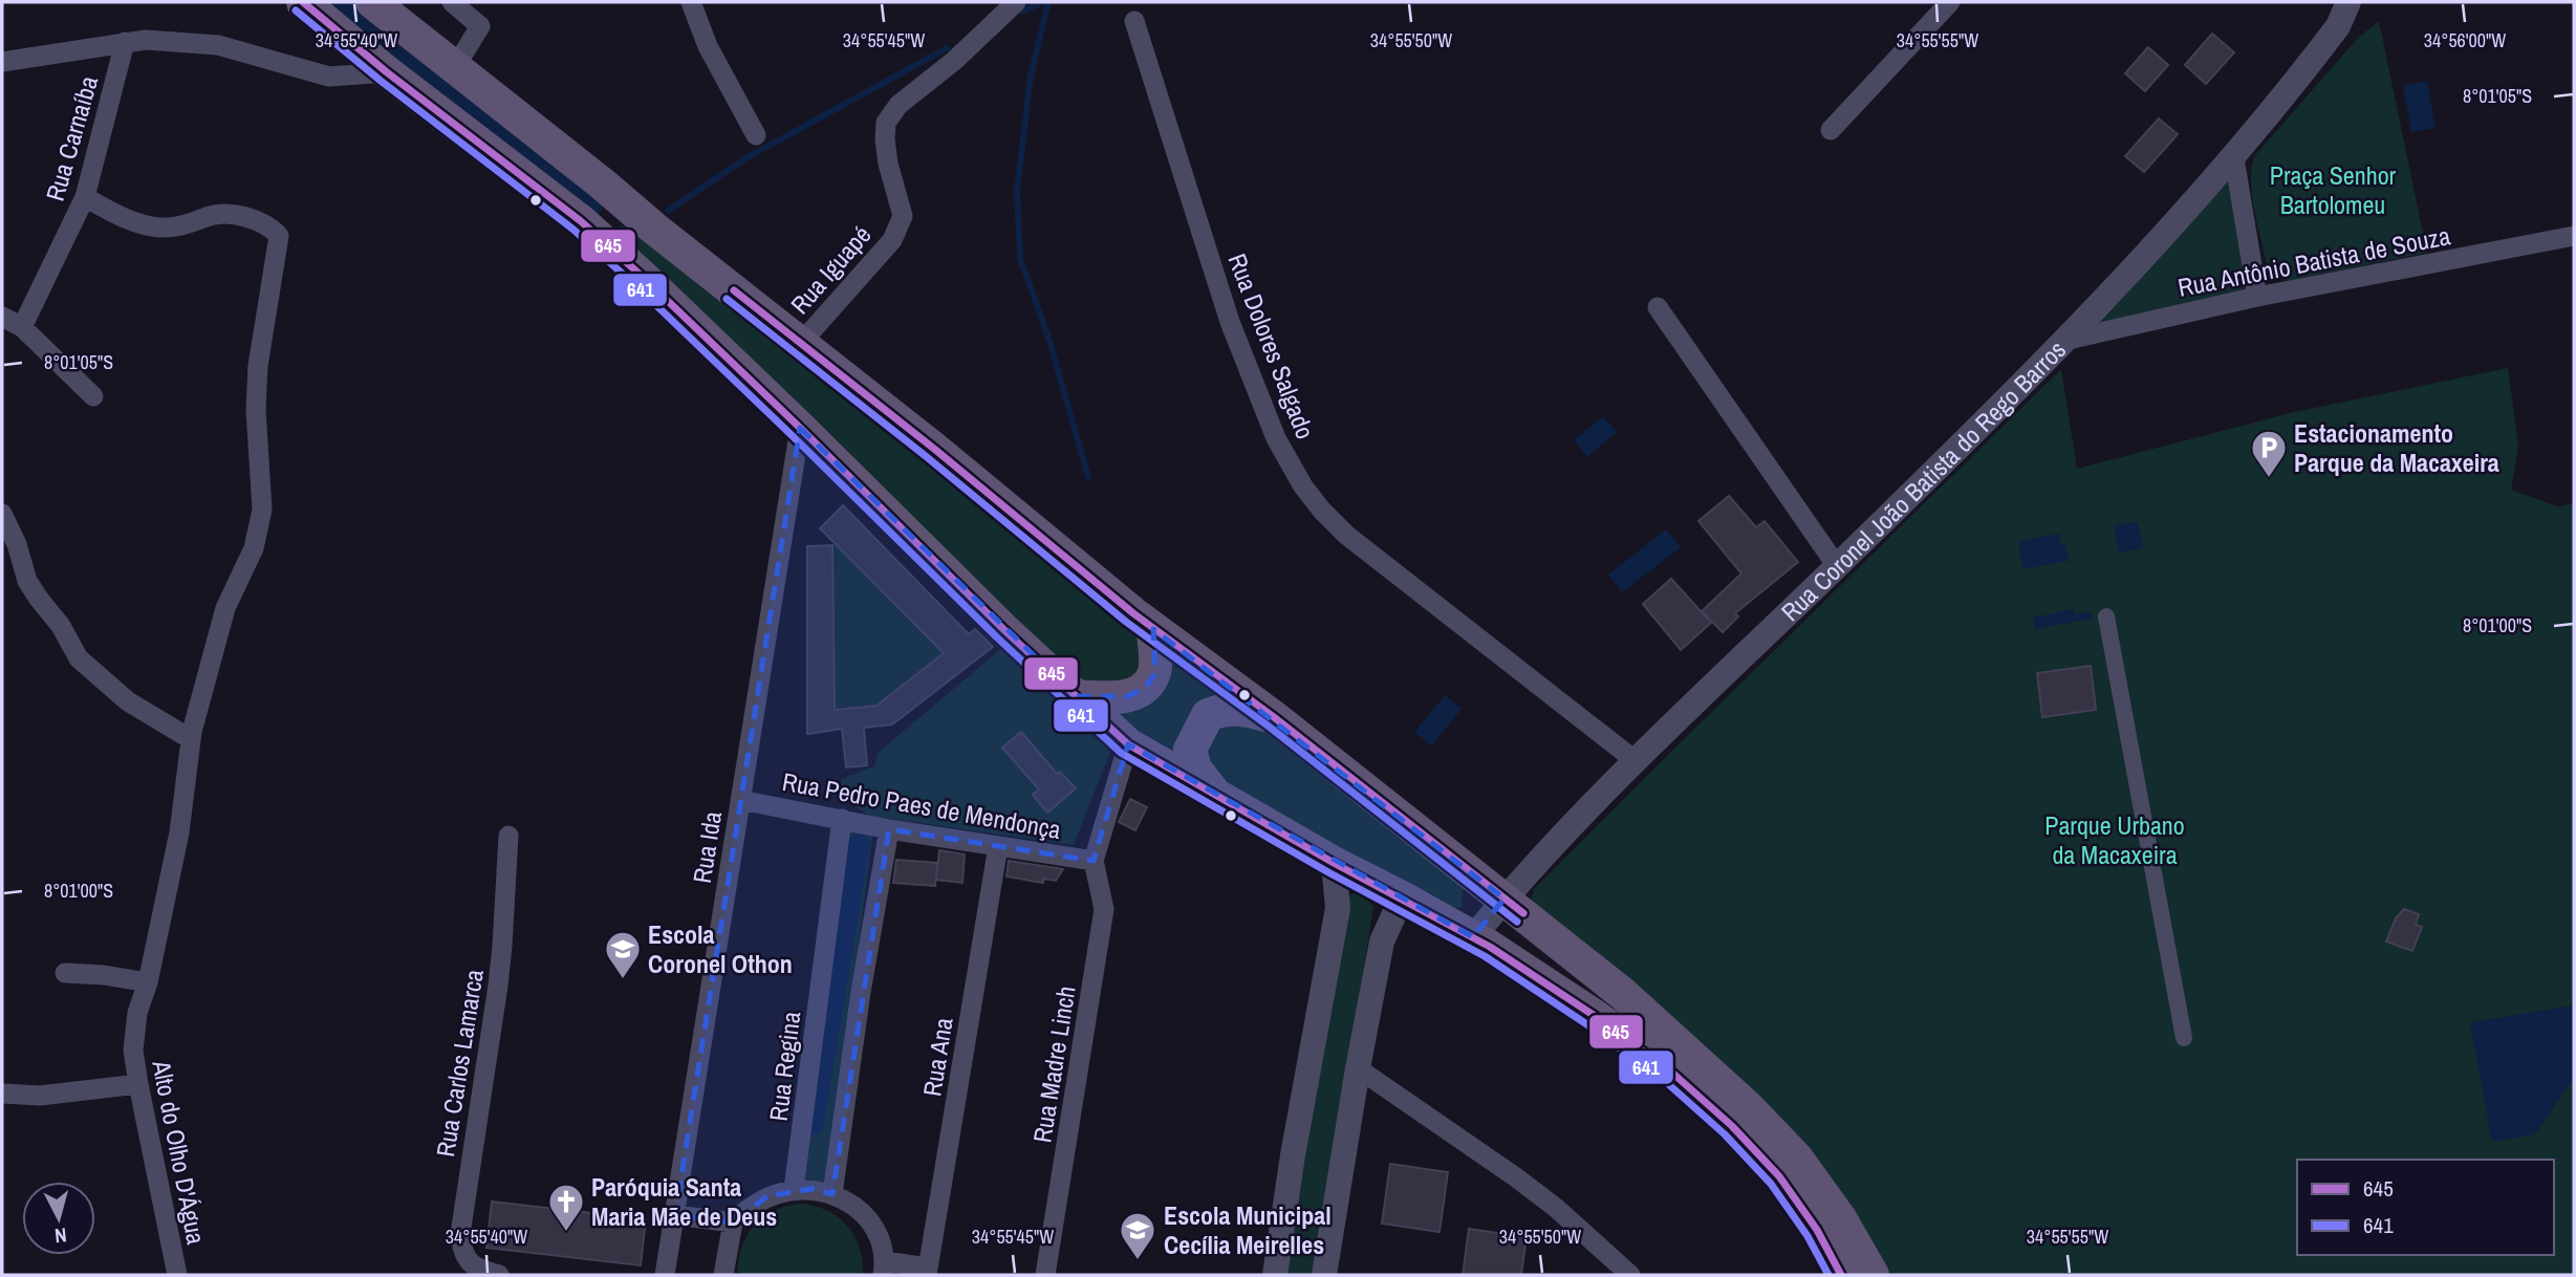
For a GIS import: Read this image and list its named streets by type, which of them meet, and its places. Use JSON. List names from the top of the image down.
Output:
{
  "streets": {
    "street": [
      "Rua Carnaíba",
      "Rua Antônio Batista de Souza",
      "Rua Iguapé",
      "Rua Dolores Salgado",
      "Rua Coronel João Batista do Rego Barros",
      "Rua Pedro Paes de Mendonça",
      "Rua Ida",
      "Rua Ana",
      "Rua Carlos Lamarca",
      "Rua Madre Linch",
      "Rua Regina",
      "Alto do Olho D'Água"
    ]
  },
  "crossings": [
    ["Rua Carnaíba", "Alto do Olho D'Água"],
    ["Rua Antônio Batista de Souza", "Rua Coronel João Batista do Rego Barros"],
    ["Rua Dolores Salgado", "Rua Coronel João Batista do Rego Barros"],
    ["Rua Pedro Paes de Mendonça", "Rua Ida"],
    ["Rua Pedro Paes de Mendonça", "Rua Ana"],
    ["Rua Pedro Paes de Mendonça", "Rua Madre Linch"],
    ["Rua Pedro Paes de Mendonça", "Rua Regina"]
  ],
  "parks": ["Praça Senhor Bartolomeu", "Parque Urbano da Macaxeira"],
  "places": {
    "parking": ["Estacionamento Parque da Macaxeira"],
    "school or university": ["Escola Coronel Othon", "Escola Municipal Cecília Meirelles"],
    "church": ["Paróquia Santa Maria Mãe de Deus"]
  },
  "lines": ["transit line 645", "transit line 641"],
  "legend": ["645", "641"],
  "north": "bottom",
  "coordinates": [
    "34°55'40\"W",
    "34°55'45\"W",
    "34°55'50\"W",
    "34°55'55\"W",
    "34°56'00\"W",
    "8°01'05\"S",
    "8°01'00\"S"
  ]
}
